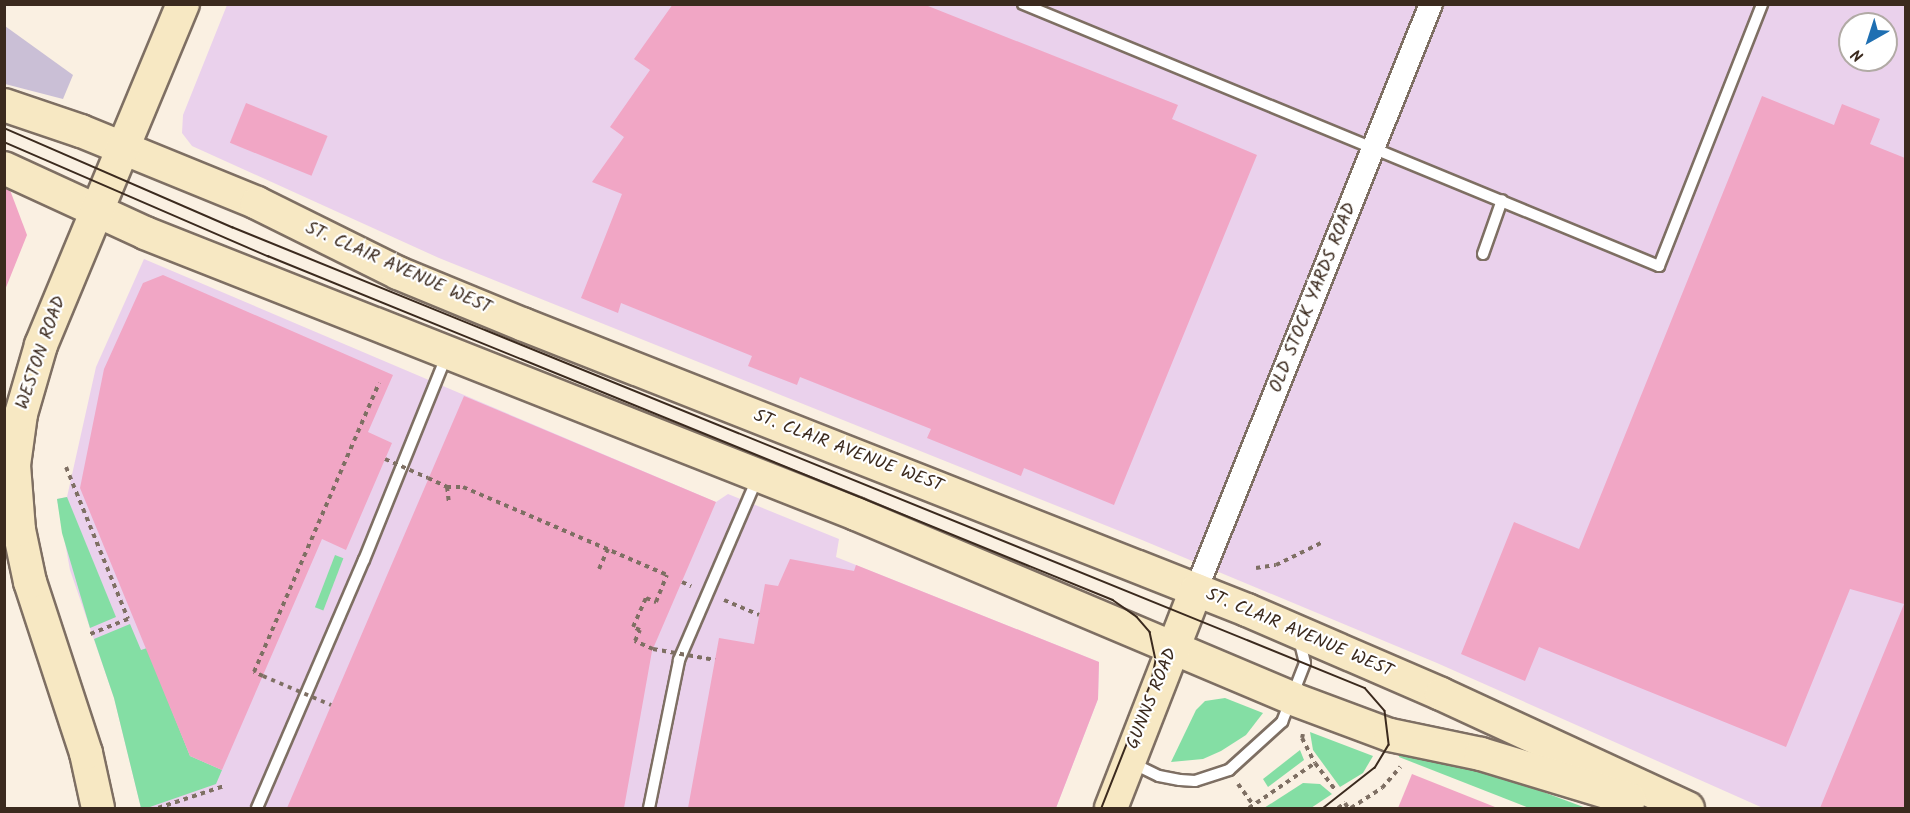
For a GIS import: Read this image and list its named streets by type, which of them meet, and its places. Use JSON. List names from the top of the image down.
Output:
{
  "streets": {
    "main road": ["ST. CLAIR AVENUE WEST", "WESTON ROAD", "GUNNS ROAD"],
    "street": ["OLD STOCK YARDS ROAD"]
  },
  "crossings": [
    ["ST. CLAIR AVENUE WEST", "OLD STOCK YARDS ROAD"],
    ["ST. CLAIR AVENUE WEST", "WESTON ROAD"],
    ["ST. CLAIR AVENUE WEST", "GUNNS ROAD"],
    ["OLD STOCK YARDS ROAD", "GUNNS ROAD"]
  ],
  "north": "bottom left"
}
